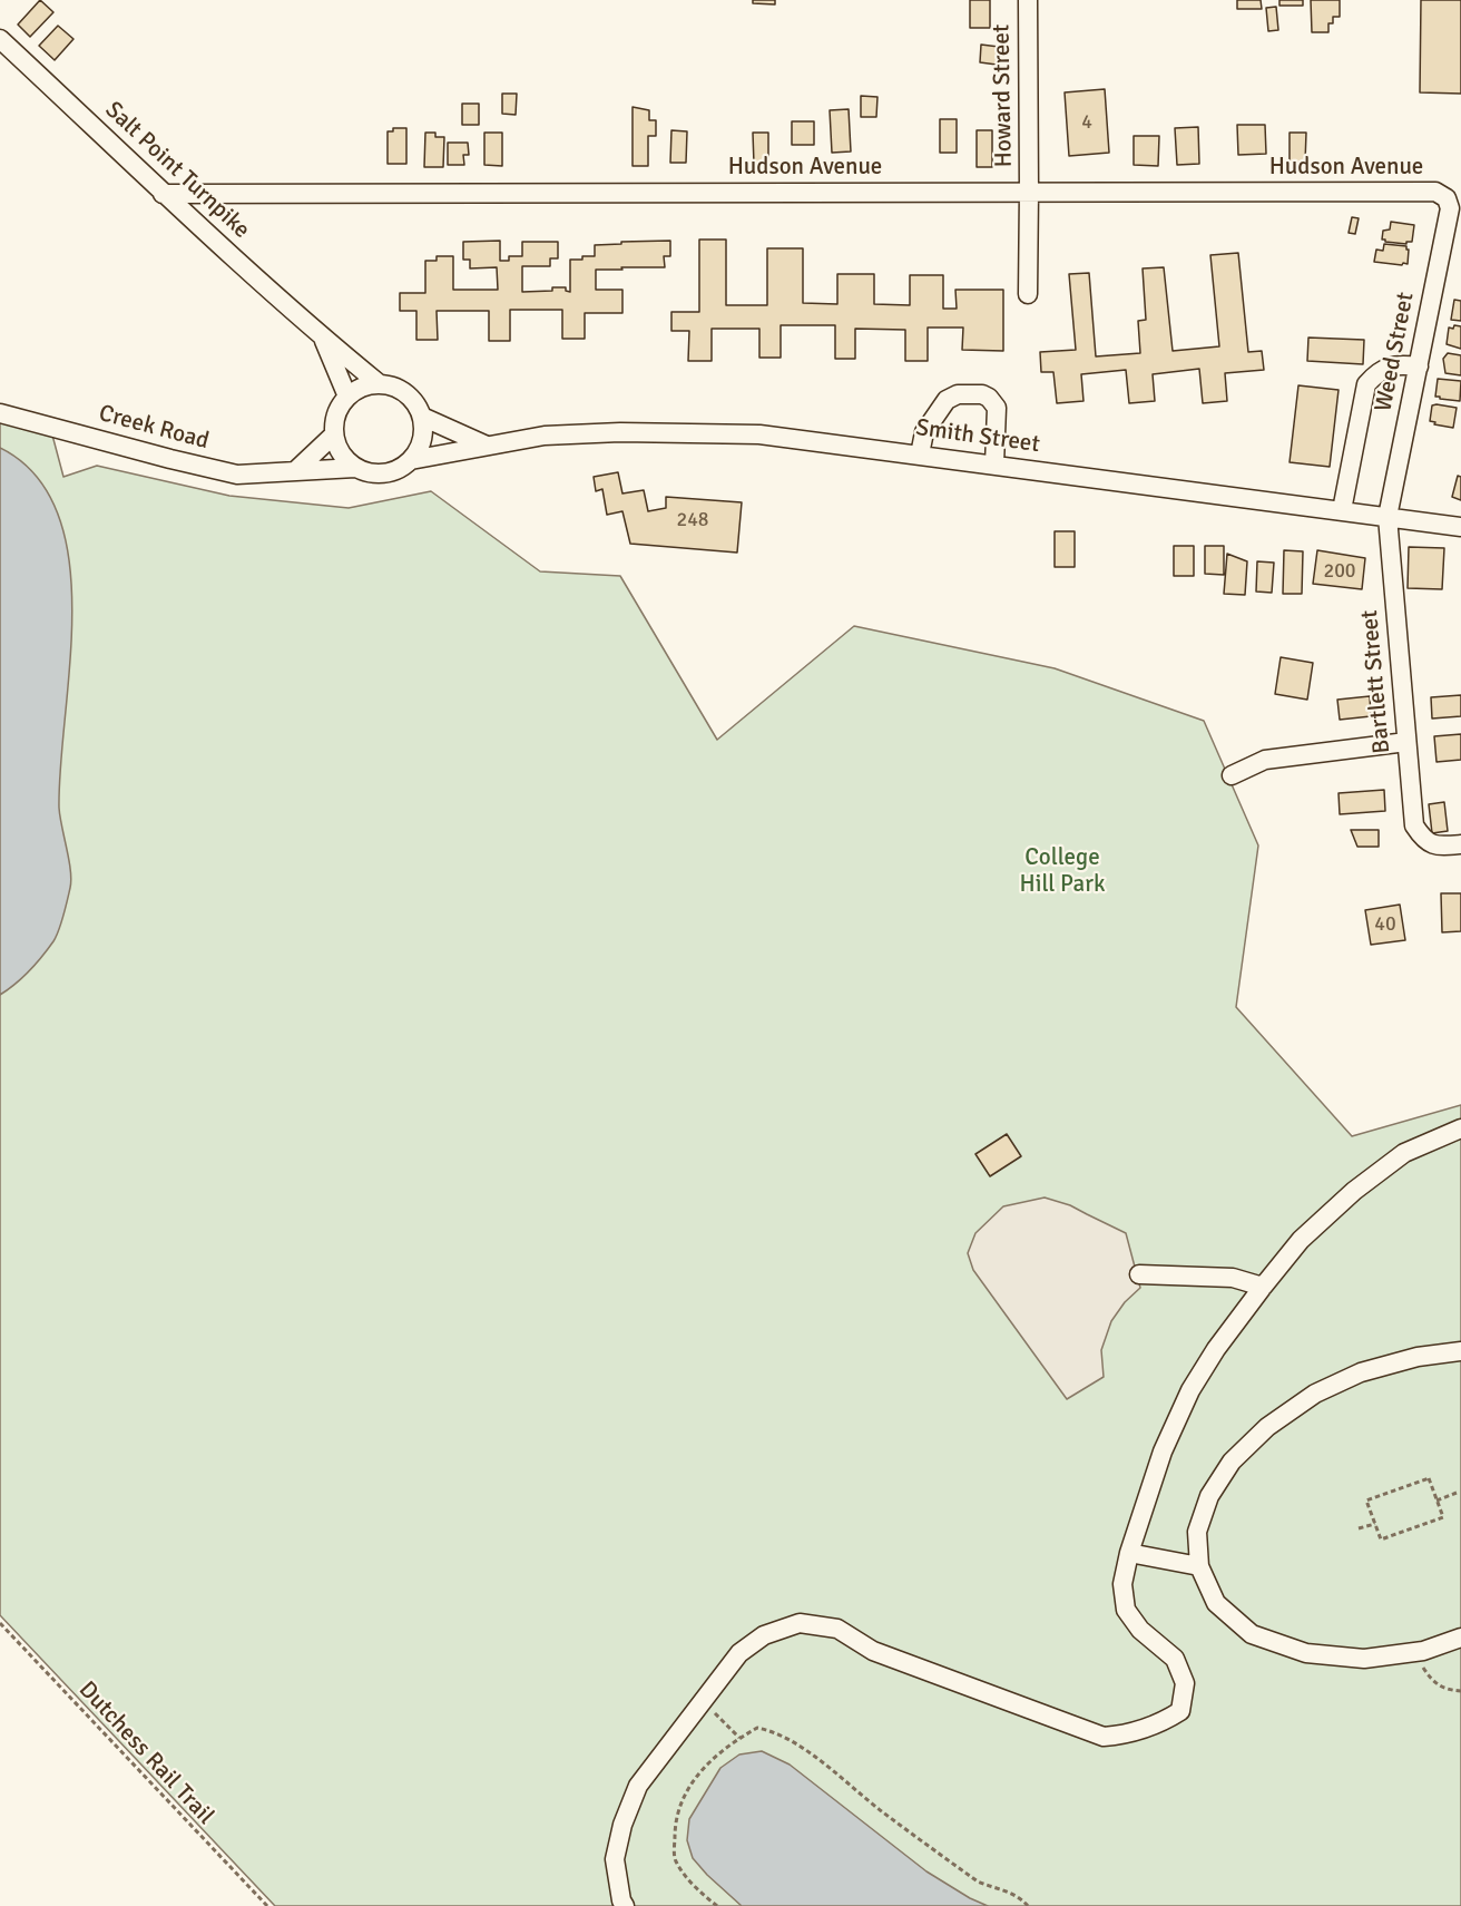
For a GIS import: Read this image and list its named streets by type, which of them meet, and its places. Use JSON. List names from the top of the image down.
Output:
{
  "streets": {
    "street": [
      "Howard Street",
      "Hudson Avenue",
      "Salt Point Turnpike",
      "Weed Street",
      "Creek Road",
      "Smith Street",
      "Bartlett Street"
    ],
    "path": ["Dutchess Rail Trail"]
  },
  "crossings": [
    ["Howard Street", "Hudson Avenue"],
    ["Hudson Avenue", "Salt Point Turnpike"],
    ["Hudson Avenue", "Weed Street"],
    ["Salt Point Turnpike", "Creek Road"],
    ["Salt Point Turnpike", "Smith Street"],
    ["Weed Street", "Smith Street"],
    ["Weed Street", "Bartlett Street"],
    ["Creek Road", "Smith Street"],
    ["Smith Street", "Bartlett Street"]
  ],
  "parks": ["College Hill Park"],
  "house_numbers": [
    "4",
    "248",
    "200",
    "40"
  ]
}
